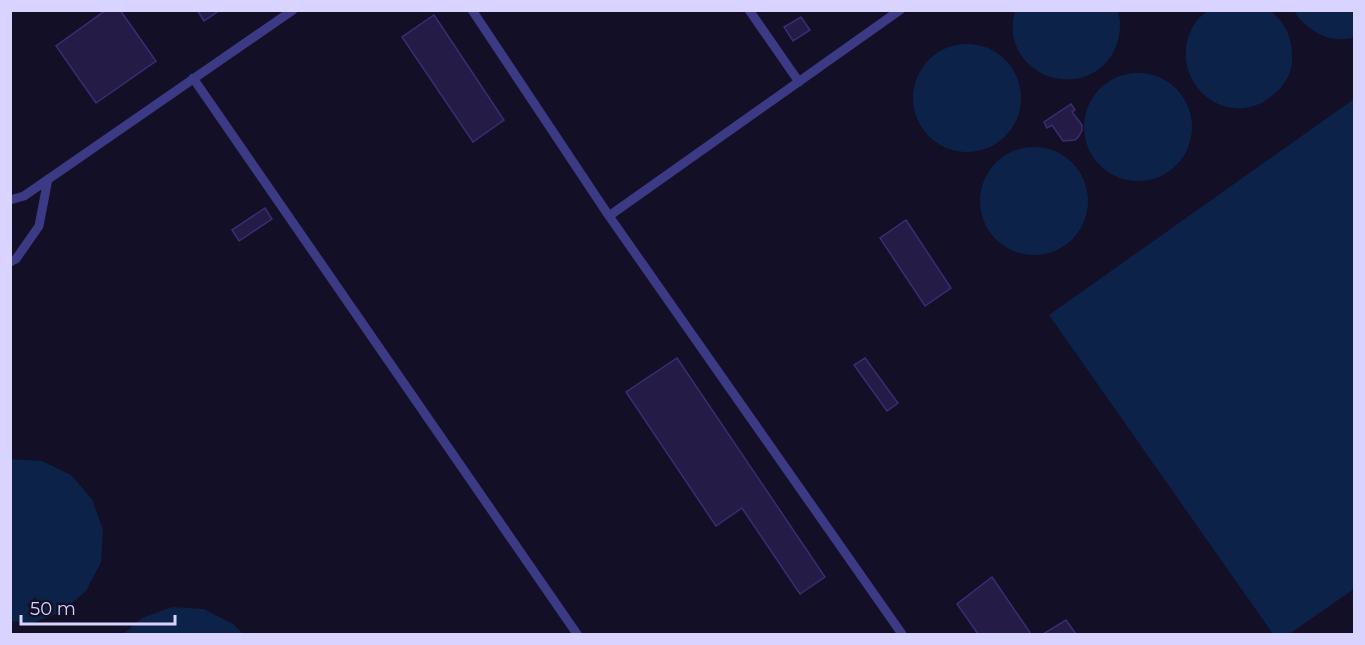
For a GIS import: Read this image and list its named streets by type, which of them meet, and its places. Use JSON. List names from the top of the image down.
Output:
{
  "scale_bar": "50 m"
}
